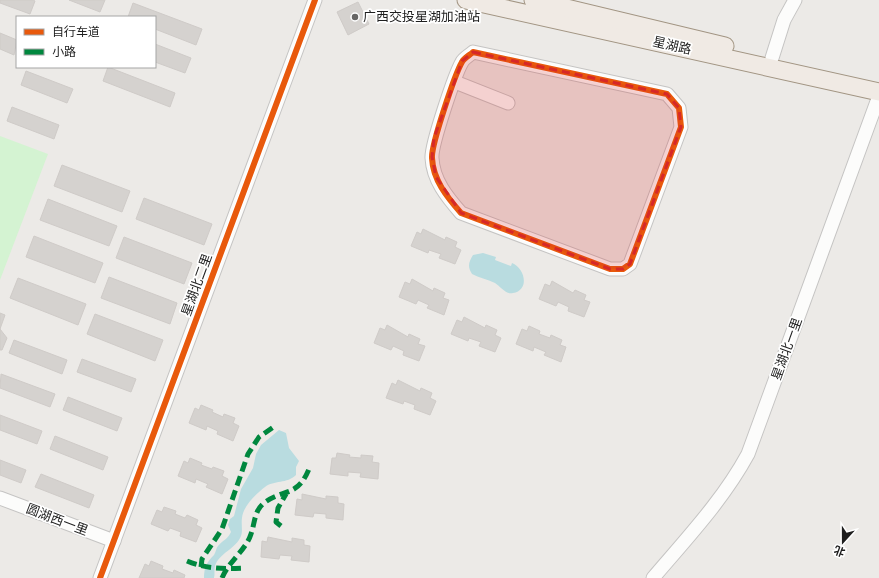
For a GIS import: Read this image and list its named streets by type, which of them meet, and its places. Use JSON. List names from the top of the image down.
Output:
{
  "streets": {
    "main road": ["星湖路"],
    "street": ["星湖北二里", "星湖北一里", "圆湖西一里"]
  },
  "crossings": [
    ["星湖北二里", "圆湖西一里"]
  ],
  "places": ["广西交投星湖加油站"],
  "legend": ["自行车道", "小路"],
  "north": "bottom"
}
